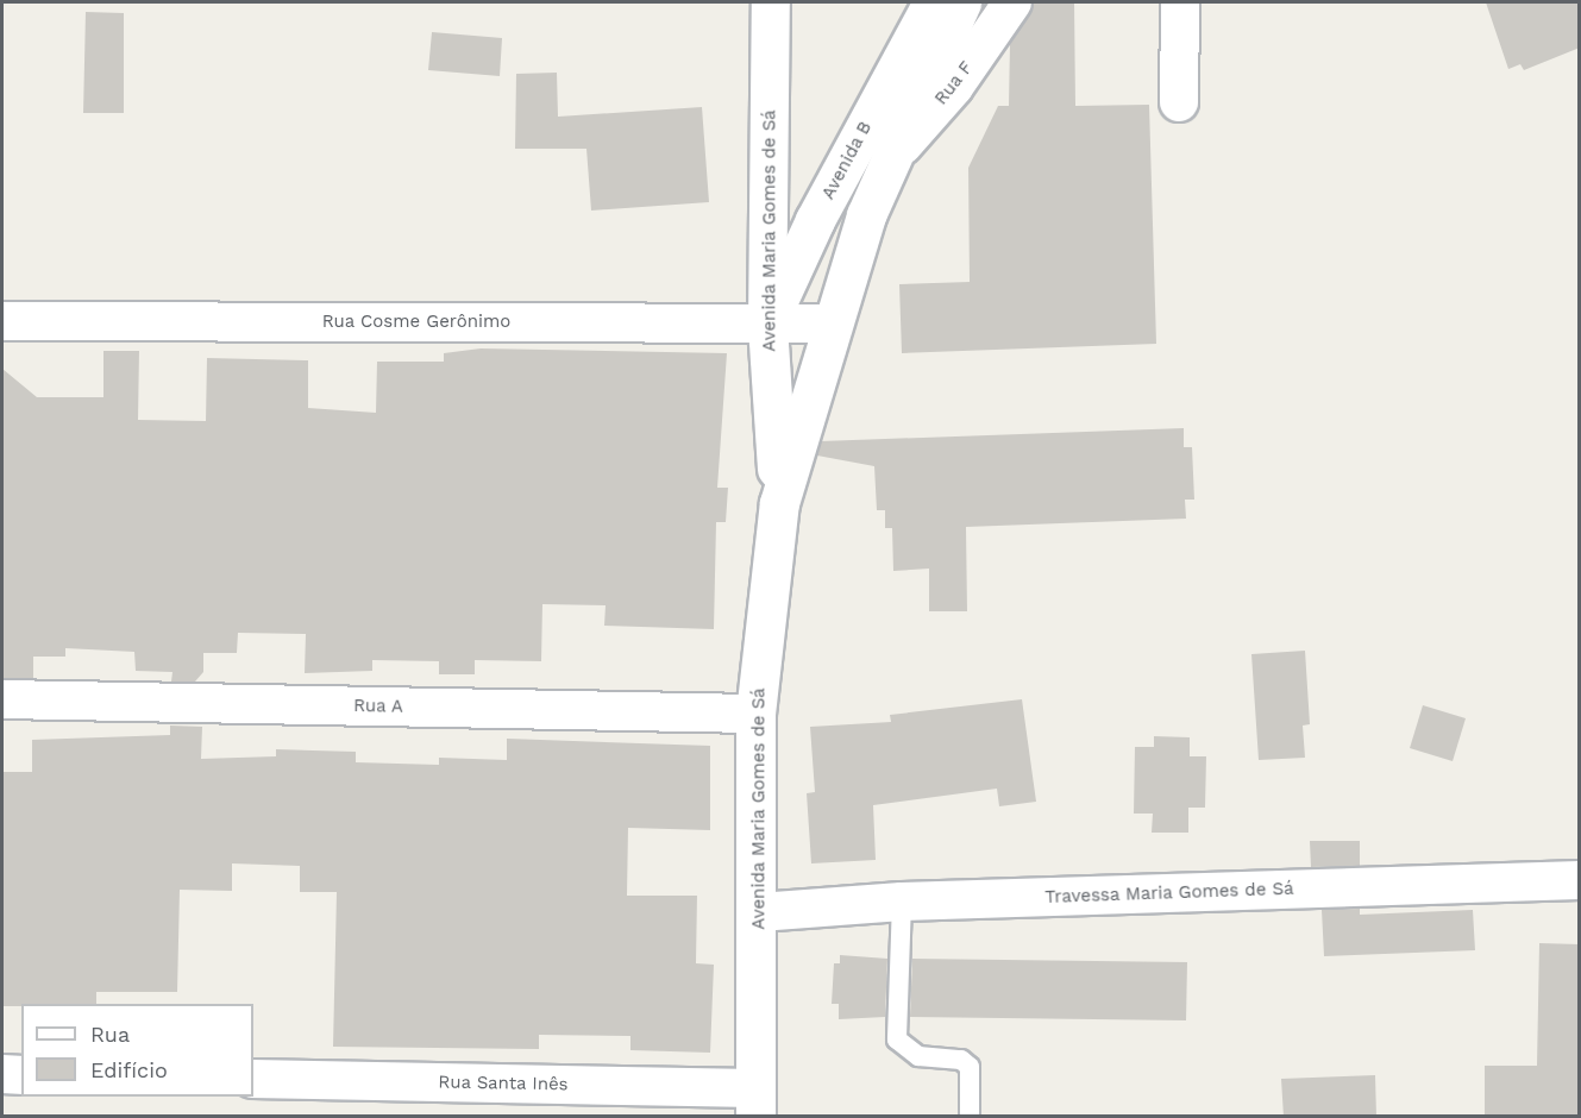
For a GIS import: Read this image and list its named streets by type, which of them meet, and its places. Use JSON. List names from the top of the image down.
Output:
{
  "streets": {
    "street": [
      "Rua F",
      "Avenida B",
      "Avenida Maria Gomes de Sá",
      "Rua Cosme Gerônimo",
      "Rua A",
      "Travessa Maria Gomes de Sá",
      "Rua Santa Inês"
    ]
  },
  "crossings": [
    ["Rua F", "Avenida B"],
    ["Avenida B", "Avenida Maria Gomes de Sá"],
    ["Avenida B", "Rua Cosme Gerônimo"],
    ["Avenida Maria Gomes de Sá", "Rua Cosme Gerônimo"],
    ["Avenida Maria Gomes de Sá", "Rua A"],
    ["Avenida Maria Gomes de Sá", "Travessa Maria Gomes de Sá"],
    ["Avenida Maria Gomes de Sá", "Rua Santa Inês"]
  ],
  "legend": ["Rua", "Edifício"]
}
